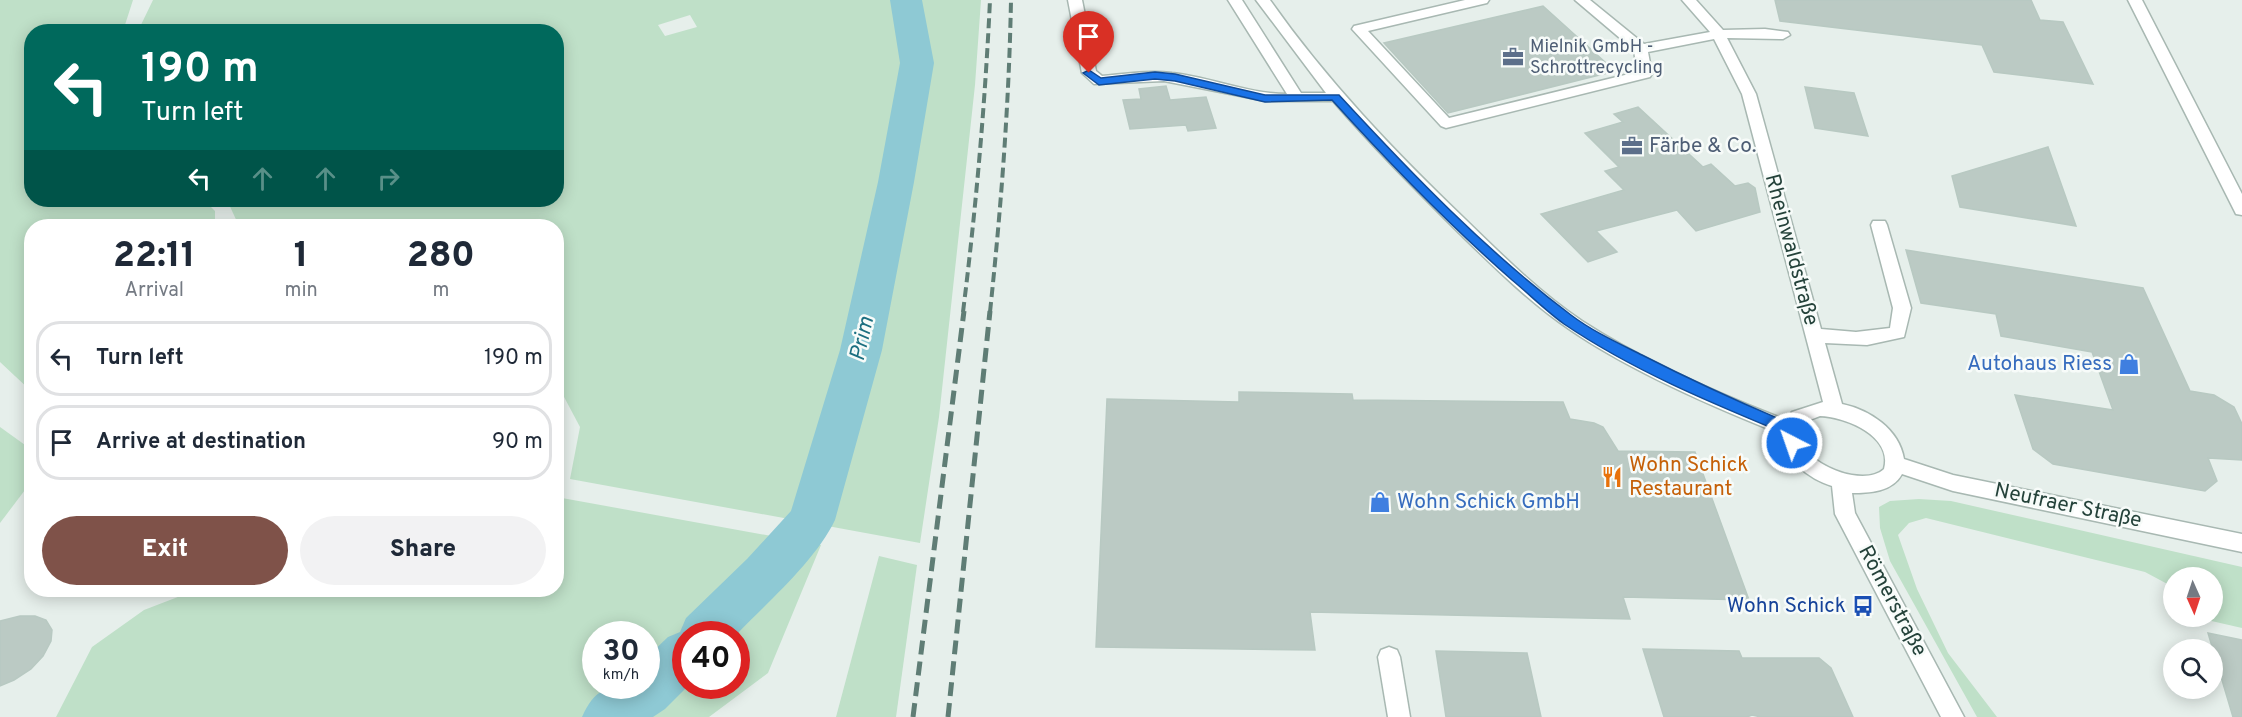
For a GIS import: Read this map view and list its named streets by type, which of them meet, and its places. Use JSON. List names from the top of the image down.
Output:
{
  "streets": {
    "street": ["Rheinwaldstraße", "Neufraer Straße", "Römerstraße"]
  },
  "crossings": [
    ["Rheinwaldstraße", "Neufraer Straße"],
    ["Rheinwaldstraße", "Römerstraße"],
    ["Neufraer Straße", "Römerstraße"]
  ],
  "water": ["Prim"],
  "places": {
    "office": ["Mielnik GmbH - Schrottrecycling", "Färbe & Co."],
    "shop": ["Autohaus Riess", "Wohn Schick GmbH"],
    "restaurant": ["Wohn Schick Restaurant"],
    "bus stop": ["Wohn Schick"]
  },
  "north": "bottom",
  "page": {
    "turn": ["190 m", "Turn left"],
    "eta": [
      "22:11",
      "Arrival",
      "1",
      "min",
      "280",
      "m"
    ],
    "list": [
      {
        "name": "Turn left",
        "value": "190 m"
      },
      {
        "name": "Arrive at destination",
        "value": "90 m"
      }
    ],
    "buttons": ["Exit", "Share"],
    "speed": "30 km/h",
    "limit": "40"
  }
}
